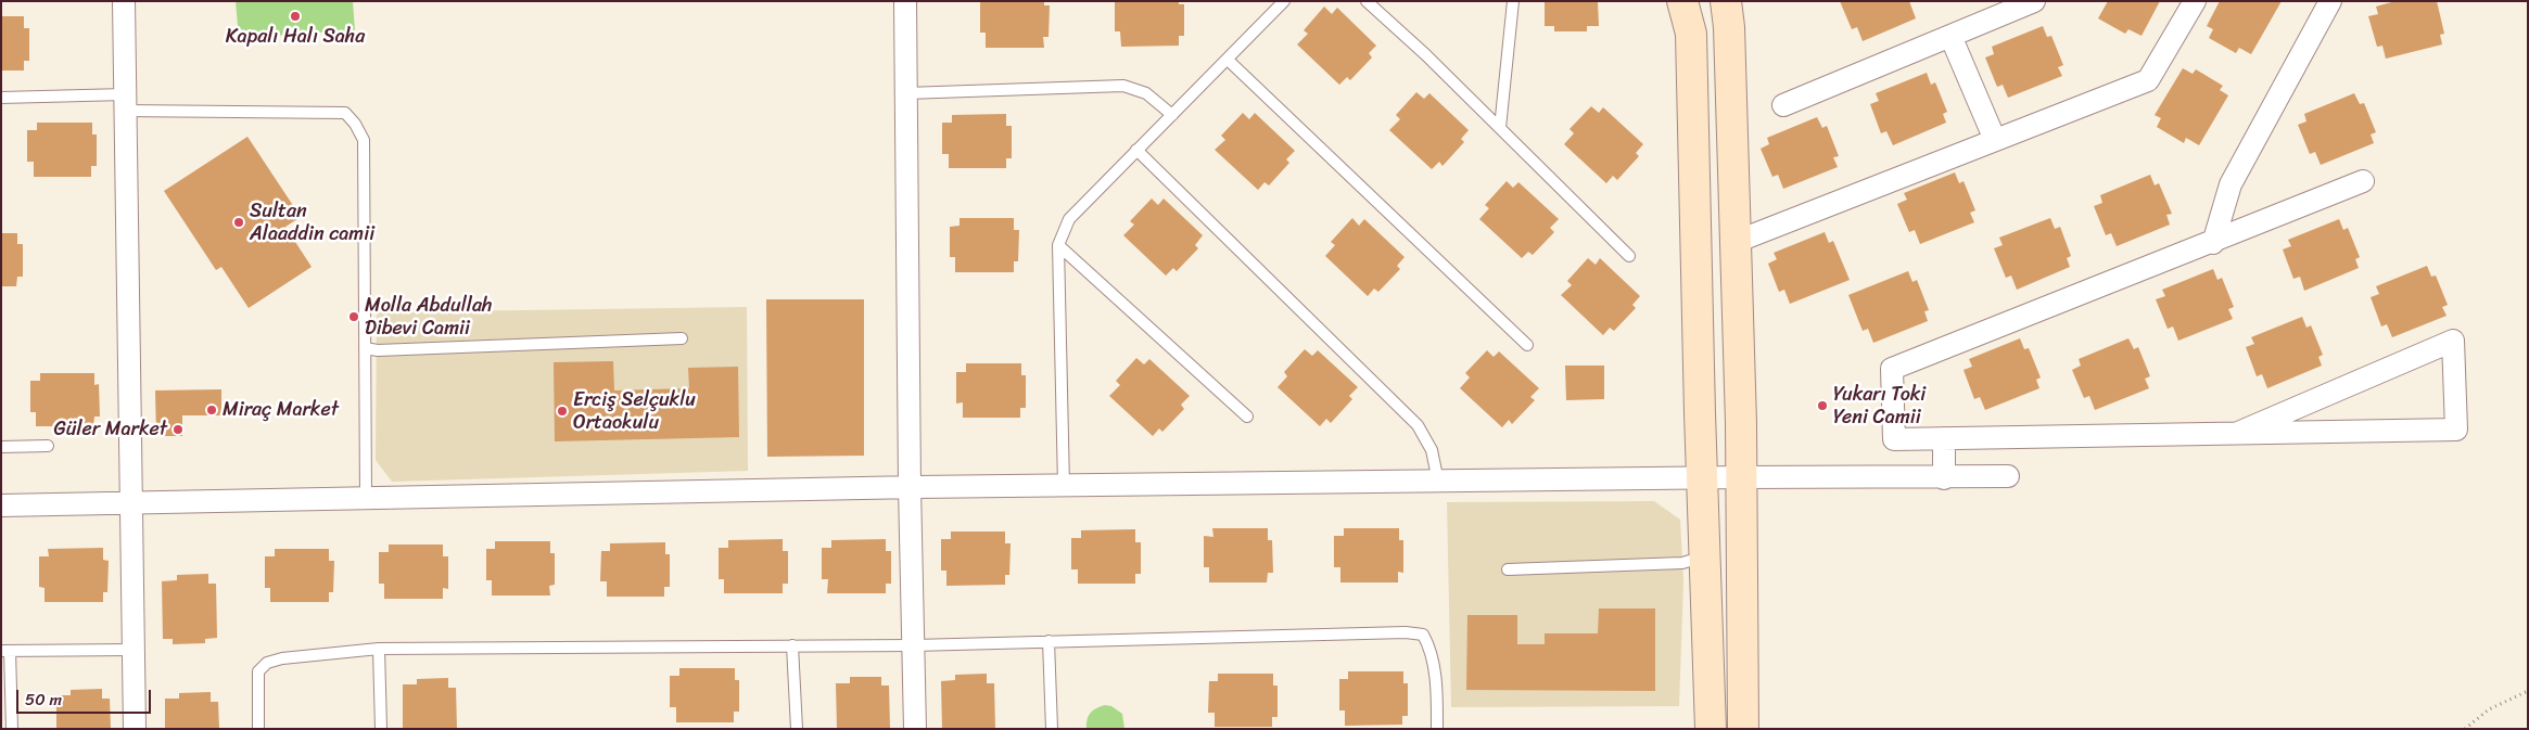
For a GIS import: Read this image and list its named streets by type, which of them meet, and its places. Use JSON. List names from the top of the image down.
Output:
{
  "places": [
    "Kapalı Halı Saha",
    "Sultan Alaaddin camii",
    "Molla Abdullah Dibevi Camii",
    "Yukarı Toki Yeni Camii",
    "Miraç Market",
    "Erciş Selçuklu Ortaokulu",
    "Güler Market"
  ],
  "scale_bar": "50 m"
}
